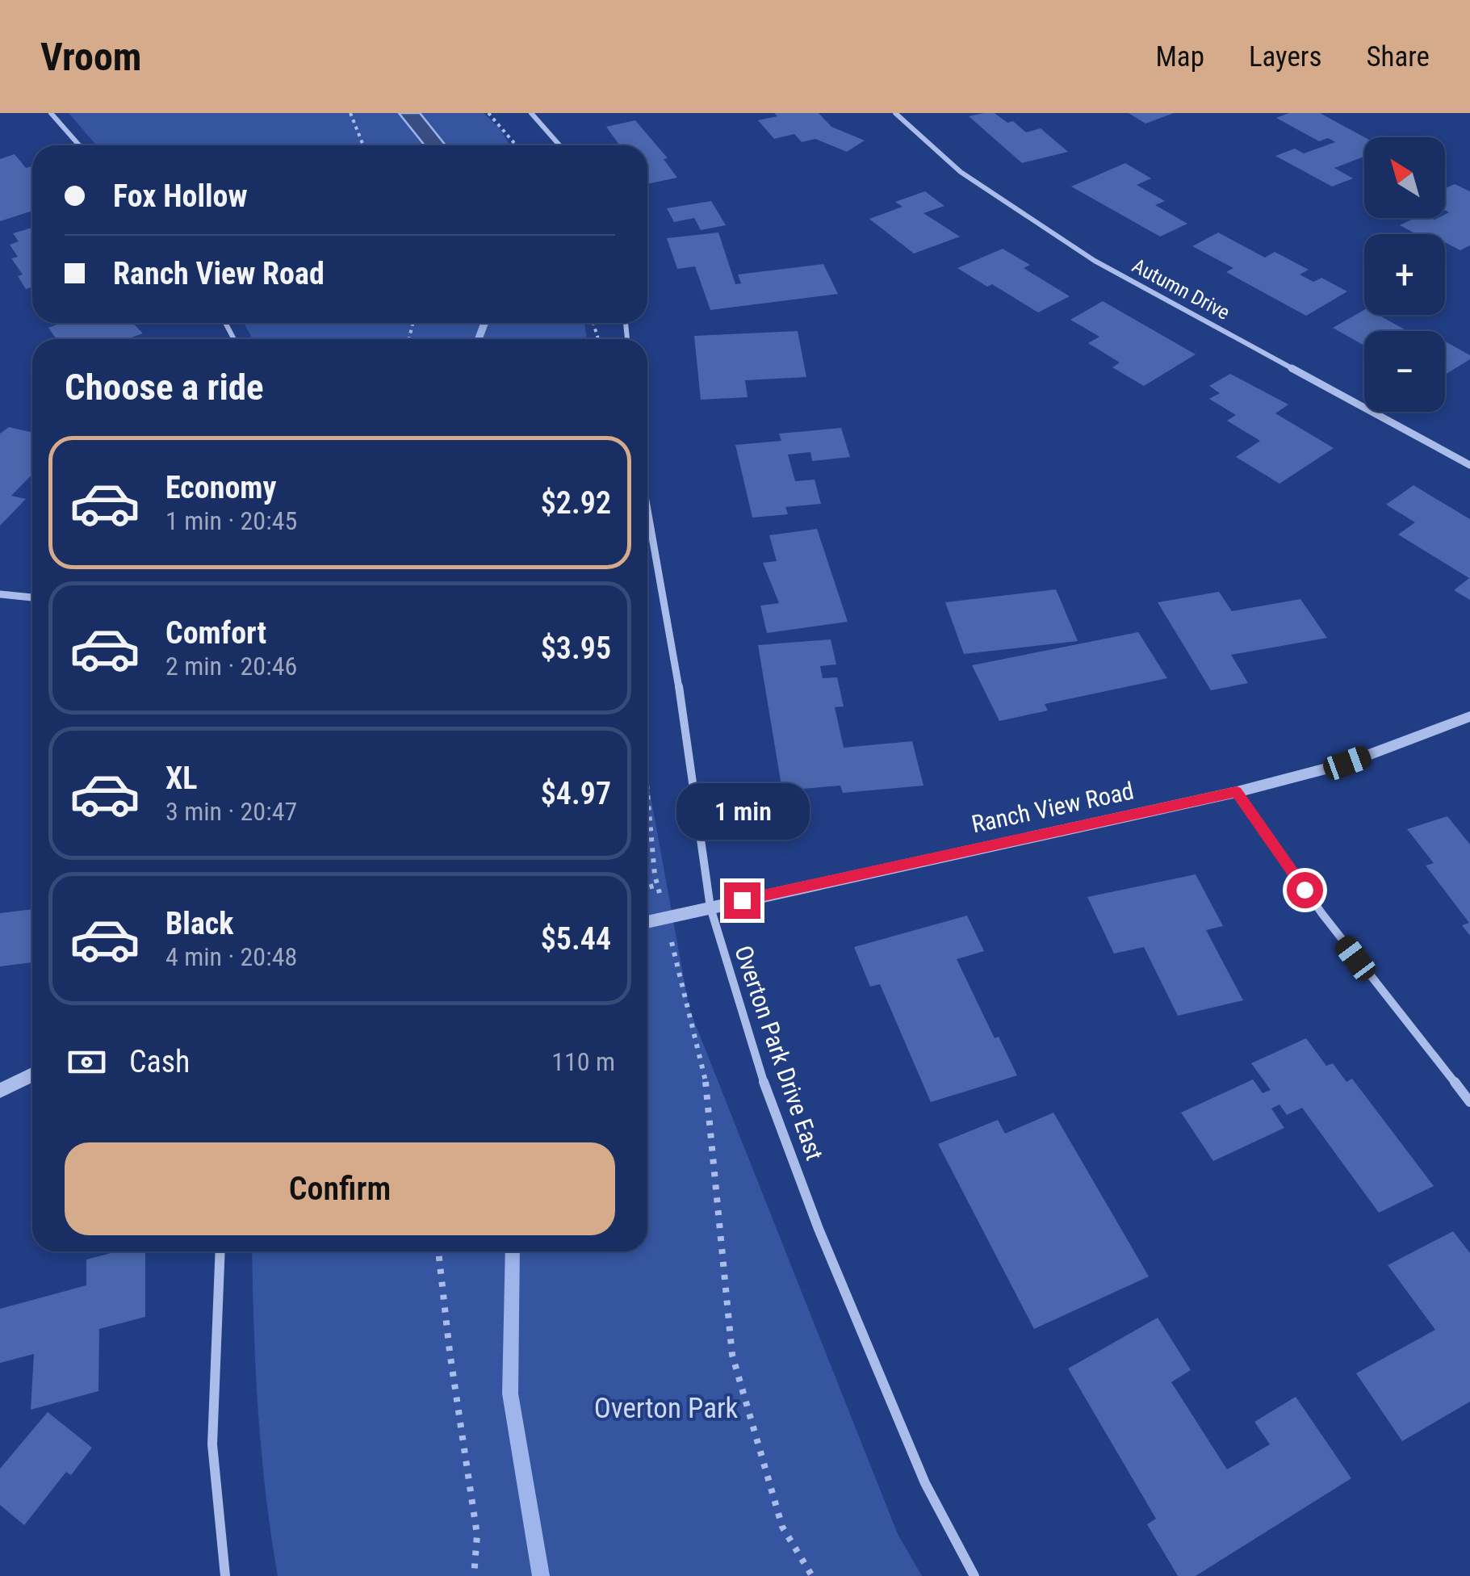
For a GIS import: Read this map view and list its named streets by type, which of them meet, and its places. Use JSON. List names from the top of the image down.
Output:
{
  "streets": {
    "street": ["Autumn Drive", "Ranch View Road", "Overton Park Drive East"]
  },
  "crossings": [
    ["Ranch View Road", "Overton Park Drive East"]
  ],
  "parks": ["Overton Park"],
  "north": "top left",
  "page": {
    "header": "Vroom",
    "nav": ["Map", "Layers", "Share"],
    "map_buttons": ["+", "−"],
    "banner": ["Fox Hollow", "Ranch View Road"],
    "heading": "Choose a ride",
    "list": [
      {
        "name": "Economy",
        "note": "1 min · 20:45",
        "value": "$2.92"
      },
      {
        "name": "Comfort",
        "note": "2 min · 20:46",
        "value": "$3.95"
      },
      {
        "name": "XL",
        "note": "3 min · 20:47",
        "value": "$4.97"
      },
      {
        "name": "Black",
        "note": "4 min · 20:48",
        "value": "$5.44"
      }
    ],
    "bubble": "1 min",
    "pay": ["Cash", "110 m"],
    "buttons": "Confirm"
  }
}
